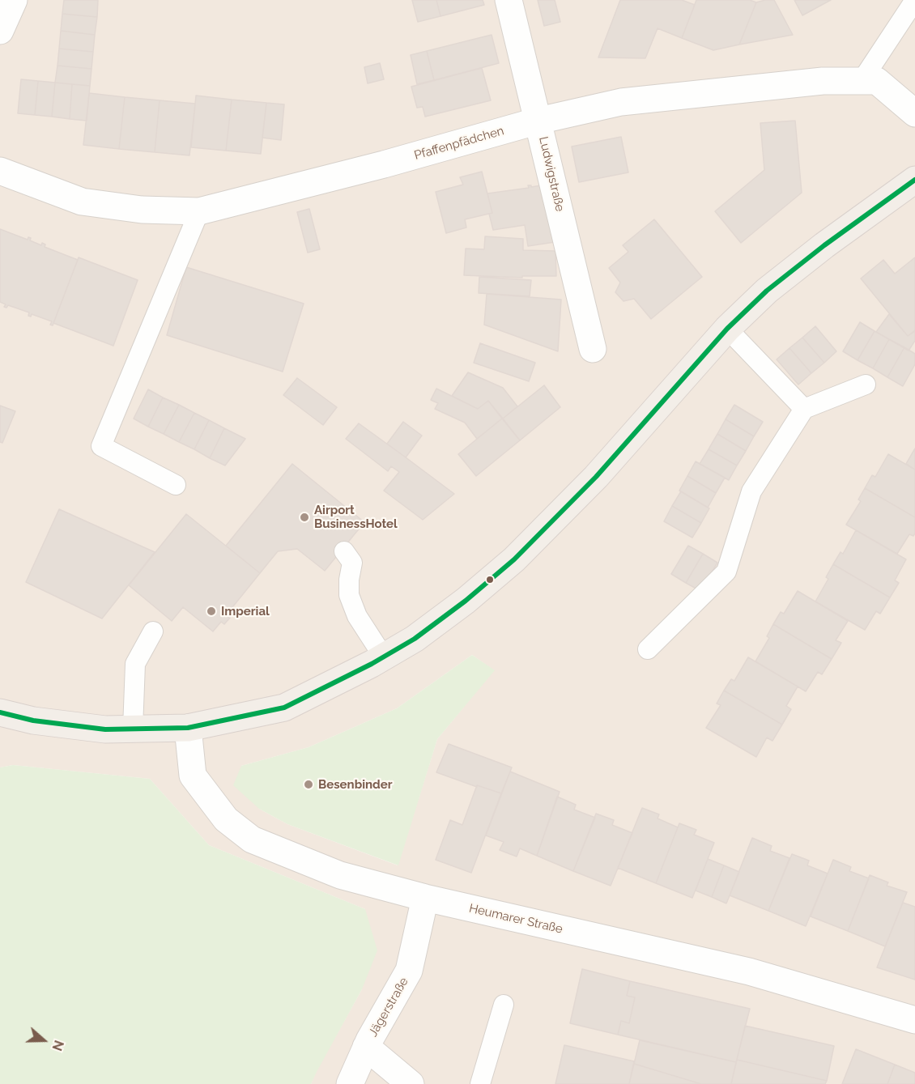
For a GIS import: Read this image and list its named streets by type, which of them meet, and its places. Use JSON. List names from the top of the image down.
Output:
{
  "streets": {
    "street": [
      "Pfaffenpfädchen",
      "Ludwigstraße",
      "Heumarer Straße",
      "Jägerstraße"
    ]
  },
  "crossings": [
    ["Pfaffenpfädchen", "Ludwigstraße"],
    ["Heumarer Straße", "Jägerstraße"]
  ],
  "places": ["Airport BusinessHotel", "Imperial", "Besenbinder"],
  "north": "right"
}
